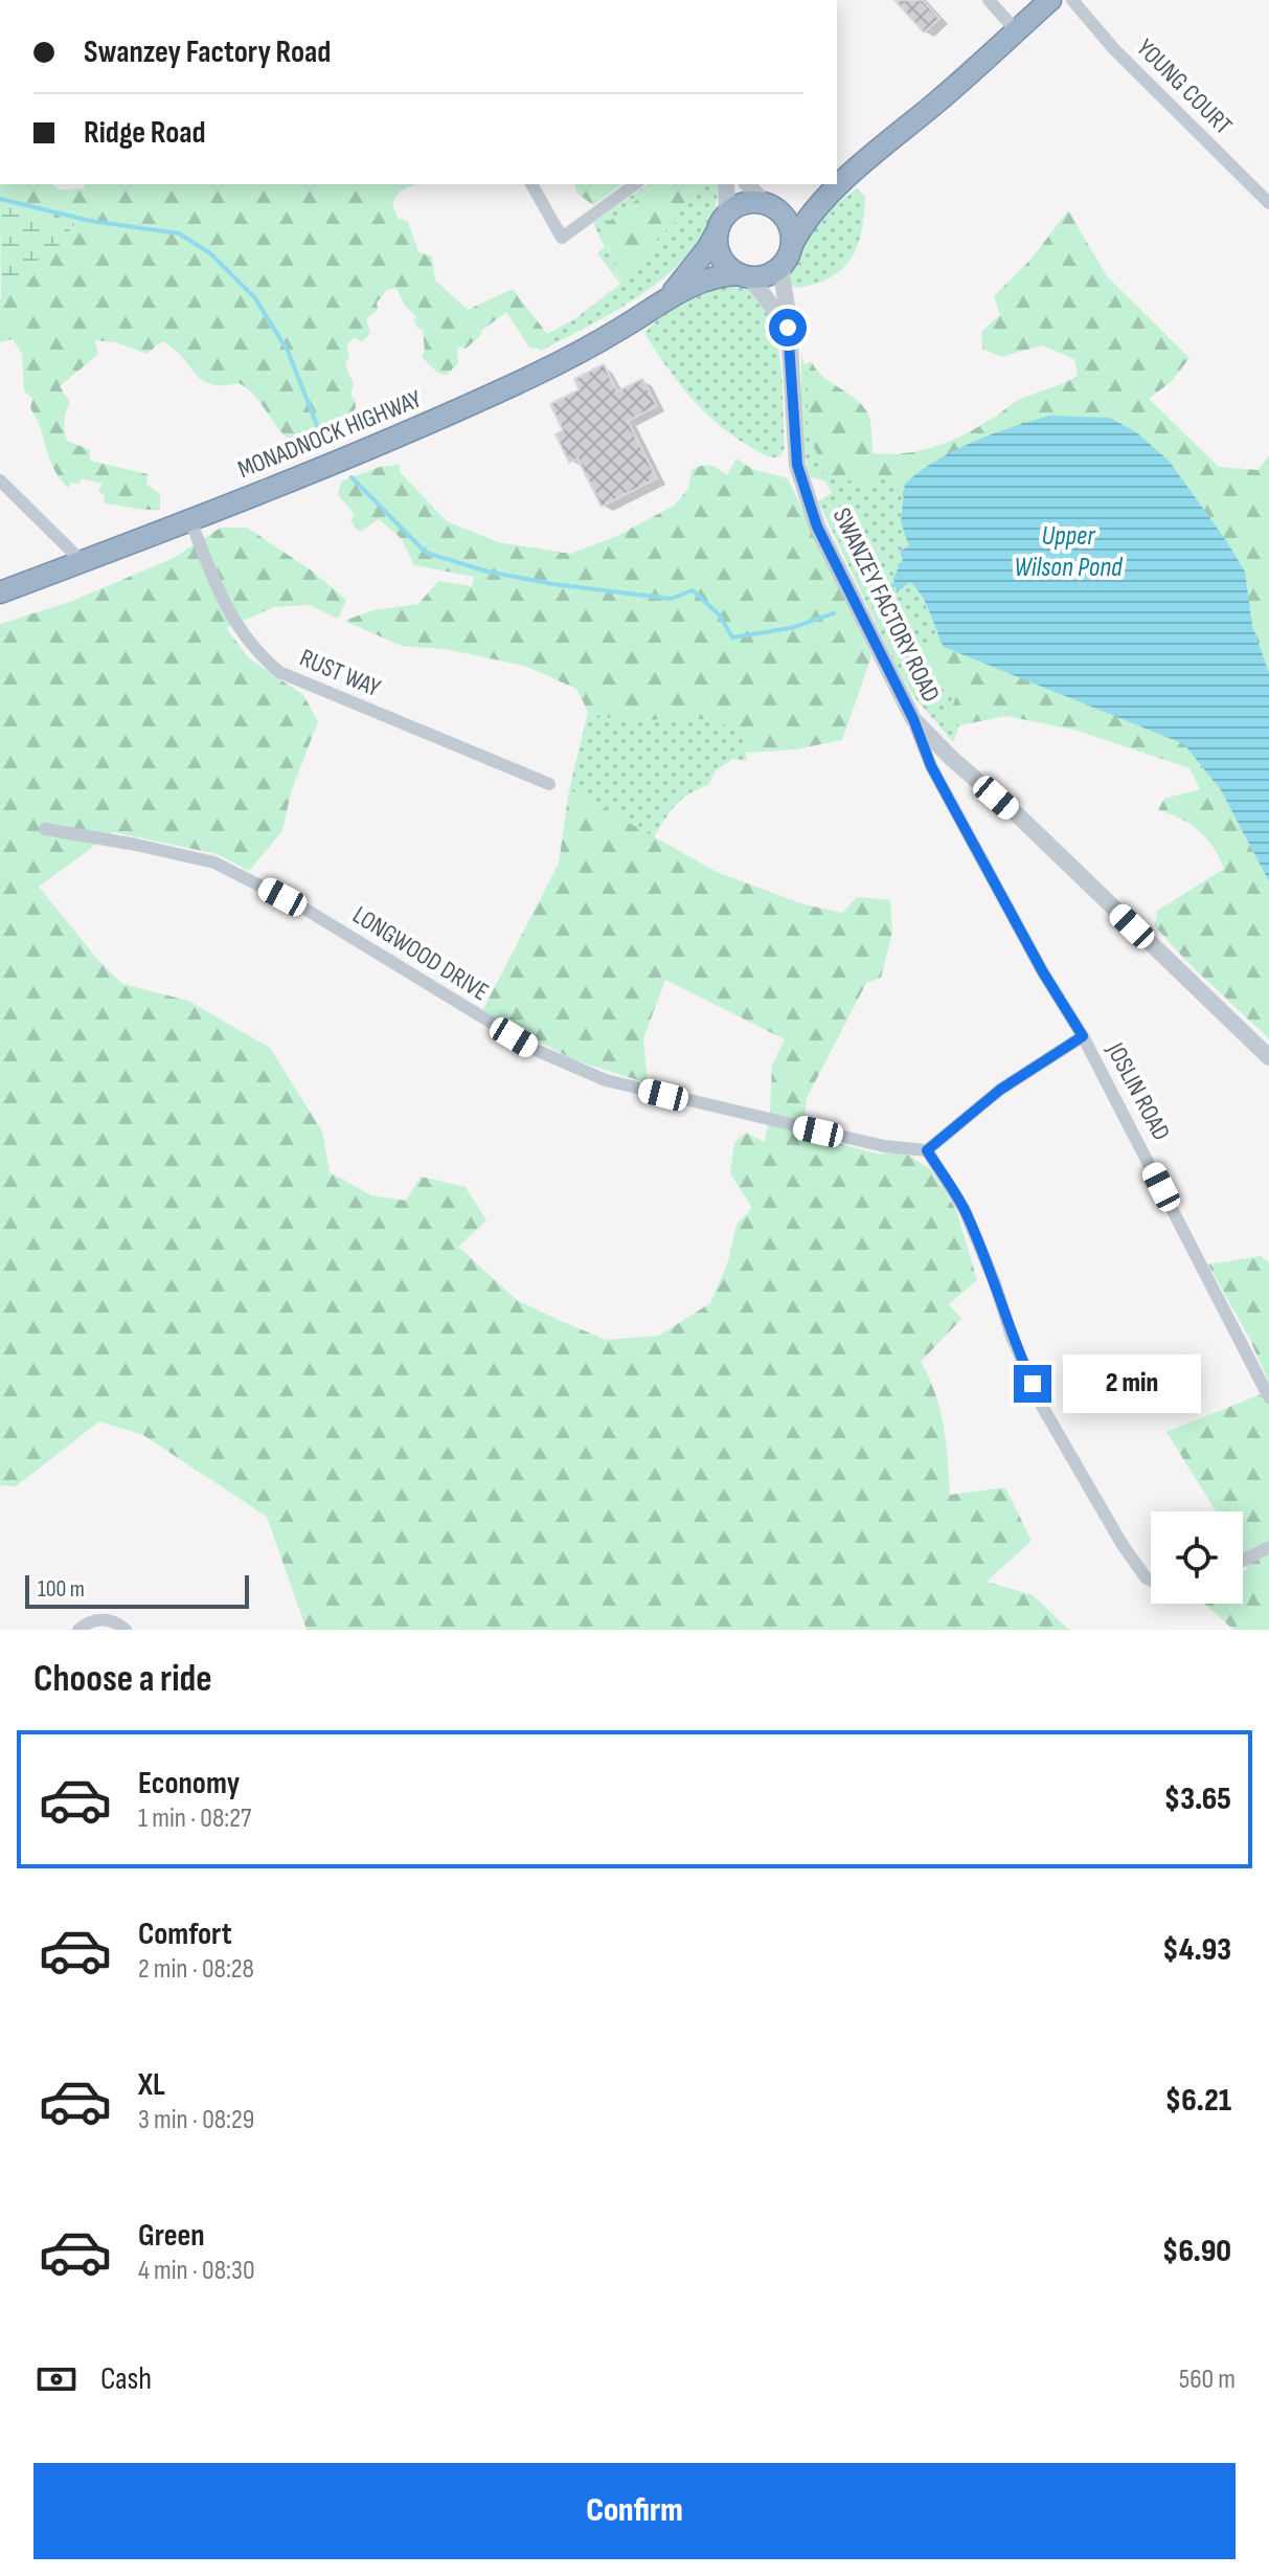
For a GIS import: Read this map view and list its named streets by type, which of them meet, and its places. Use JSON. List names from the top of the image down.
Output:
{
  "streets": {
    "highway": ["MONADNOCK HIGHWAY"],
    "street": [
      "YOUNG COURT",
      "SWANZEY FACTORY ROAD",
      "RUST WAY",
      "LONGWOOD DRIVE",
      "JOSLIN ROAD"
    ]
  },
  "crossings": [
    ["MONADNOCK HIGHWAY", "SWANZEY FACTORY ROAD"],
    ["MONADNOCK HIGHWAY", "RUST WAY"],
    ["SWANZEY FACTORY ROAD", "JOSLIN ROAD"]
  ],
  "water": ["Upper Wilson Pond"],
  "scale_bar": "100 m",
  "page": {
    "banner": ["Swanzey Factory Road", "Ridge Road"],
    "bubble": "2 min",
    "scale": "100 m",
    "heading": "Choose a ride",
    "list": [
      {
        "name": "Economy",
        "note": "1 min · 08:27",
        "value": "$3.65"
      },
      {
        "name": "Comfort",
        "note": "2 min · 08:28",
        "value": "$4.93"
      },
      {
        "name": "XL",
        "note": "3 min · 08:29",
        "value": "$6.21"
      },
      {
        "name": "Green",
        "note": "4 min · 08:30",
        "value": "$6.90"
      }
    ],
    "pay": ["Cash", "560 m"],
    "buttons": "Confirm"
  }
}
